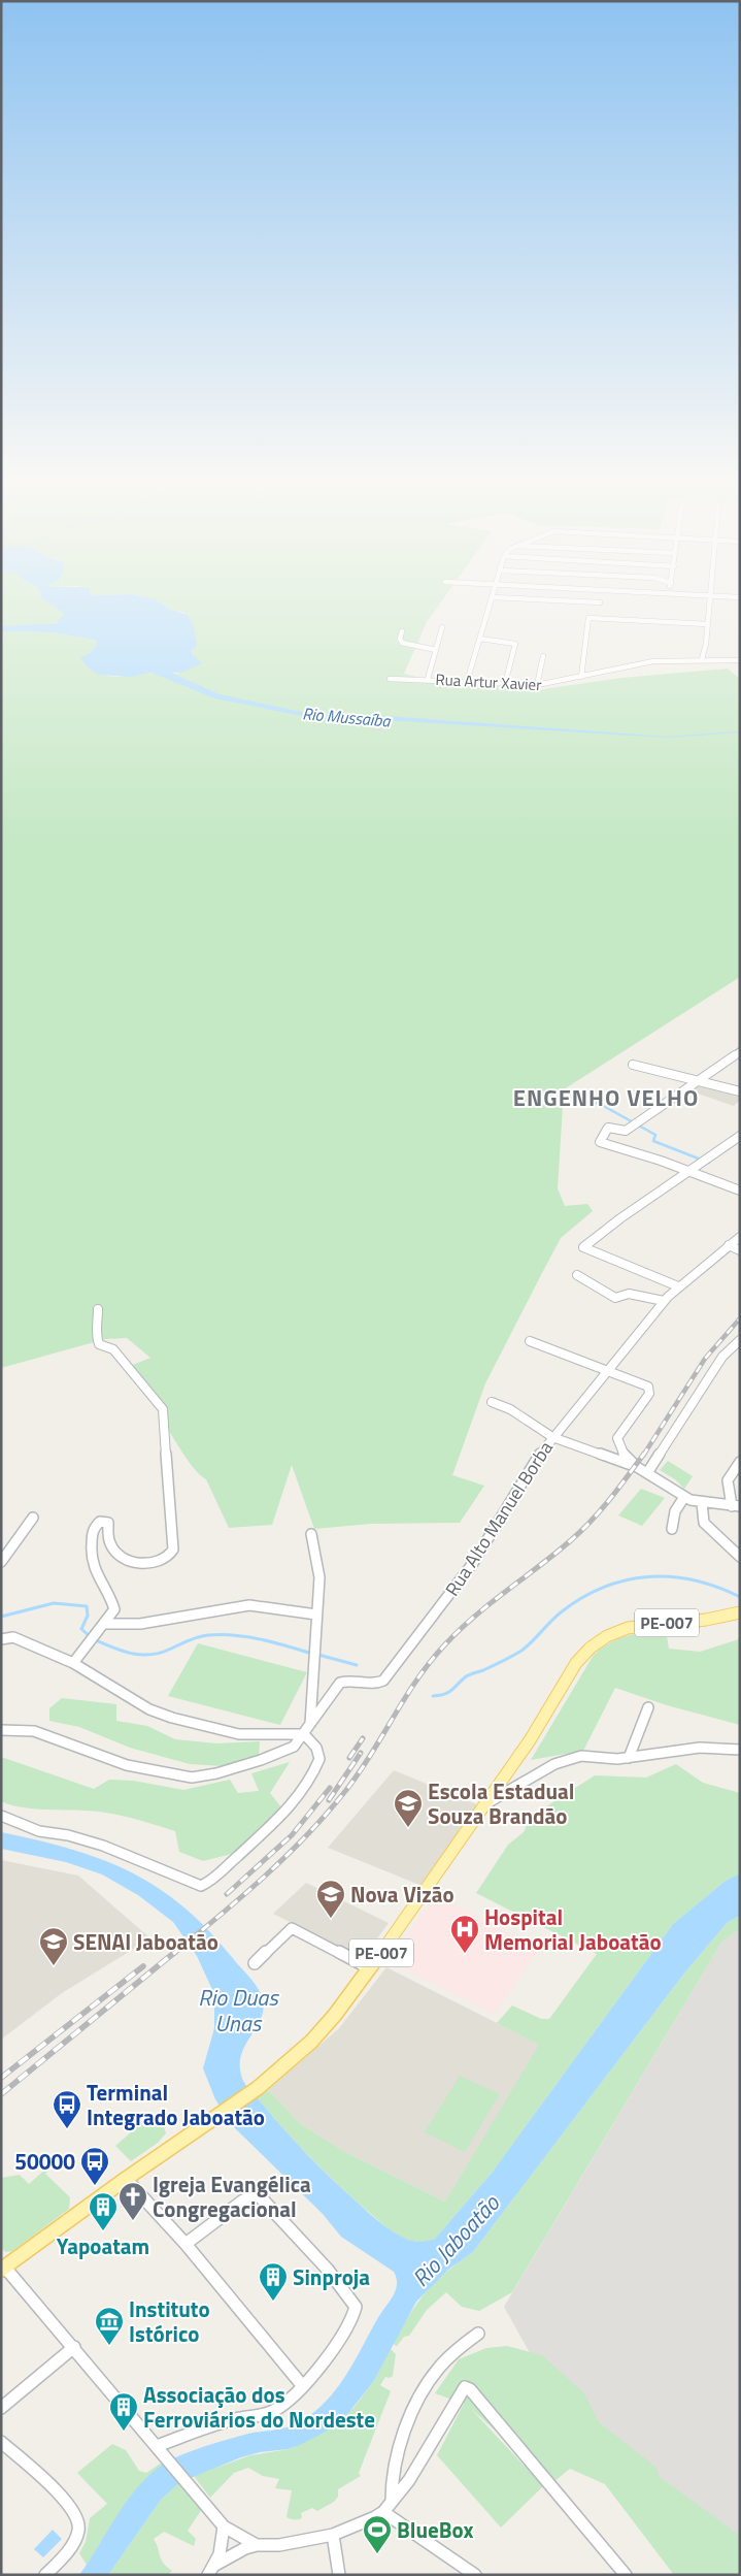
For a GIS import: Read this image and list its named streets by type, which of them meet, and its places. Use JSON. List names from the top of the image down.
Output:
{
  "streets": {
    "main road": ["PE-007"],
    "street": ["Rua Artur Xavier", "Rua Alto Manuel Borba"]
  },
  "districts": ["ENGENHO VELHO"],
  "water": ["Rio Mussaíba", "Rio Duas Unas", "Rio Jaboatão"],
  "places": {
    "school or university": ["Escola Estadual Souza Brandão", "Nova Vizão", "SENAI Jaboatão"],
    "hospital": ["Hospital Memorial Jaboatão"],
    "bus stop": ["Terminal Integrado Jaboatão", "50000"],
    "church": ["Igreja Evangélica Congregacional"],
    "building": ["Yapoatam", "Sinproja", "Associação dos Ferroviários do Nordeste"],
    "museum": ["Instituto Istórico"],
    "sports": ["BlueBox"]
  }
}
